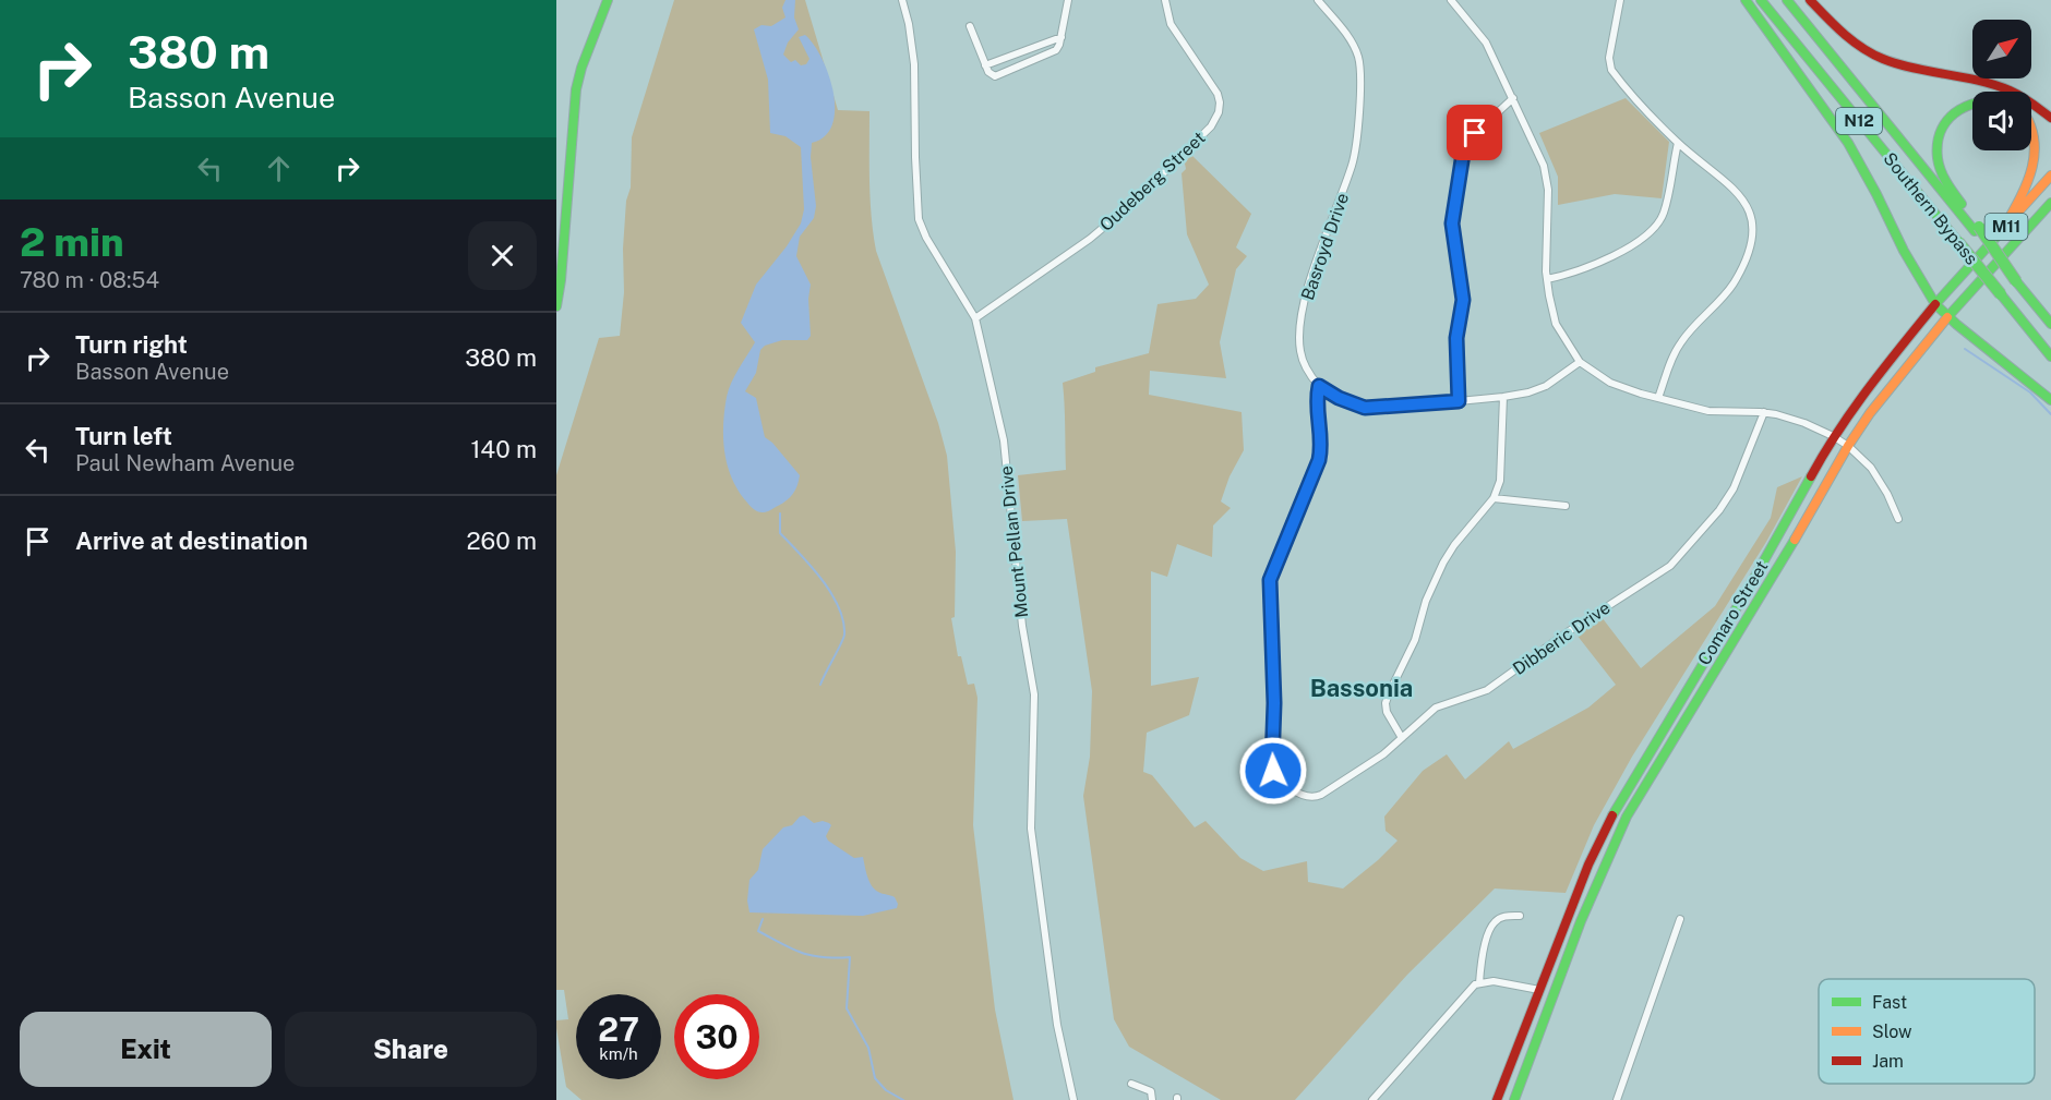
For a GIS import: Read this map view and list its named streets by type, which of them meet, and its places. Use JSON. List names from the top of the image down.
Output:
{
  "streets": {
    "main road": [
      "N12",
      "Southern Bypass",
      "M11",
      "Comaro Street"
    ],
    "street": [
      "Oudeberg Street",
      "Basroyd Drive",
      "Mount Pellan Drive",
      "Dibberic Drive"
    ]
  },
  "crossings": [
    ["Oudeberg Street", "Mount Pellan Drive"],
    ["Basroyd Drive", "Dibberic Drive"]
  ],
  "districts": ["Bassonia"],
  "legend": ["Fast", "Slow", "Jam"],
  "north": "top right",
  "page": {
    "turn": ["380 m", "Basson Avenue"],
    "heading": ["2 min", "780 m · 08:54"],
    "list": [
      {
        "name": "Turn right",
        "note": "Basson Avenue",
        "value": "380 m"
      },
      {
        "name": "Turn left",
        "note": "Paul Newham Avenue",
        "value": "140 m"
      },
      {
        "name": "Arrive at destination",
        "value": "260 m"
      }
    ],
    "speed": "27 km/h",
    "limit": "30",
    "buttons": ["Exit", "Share"]
  }
}
